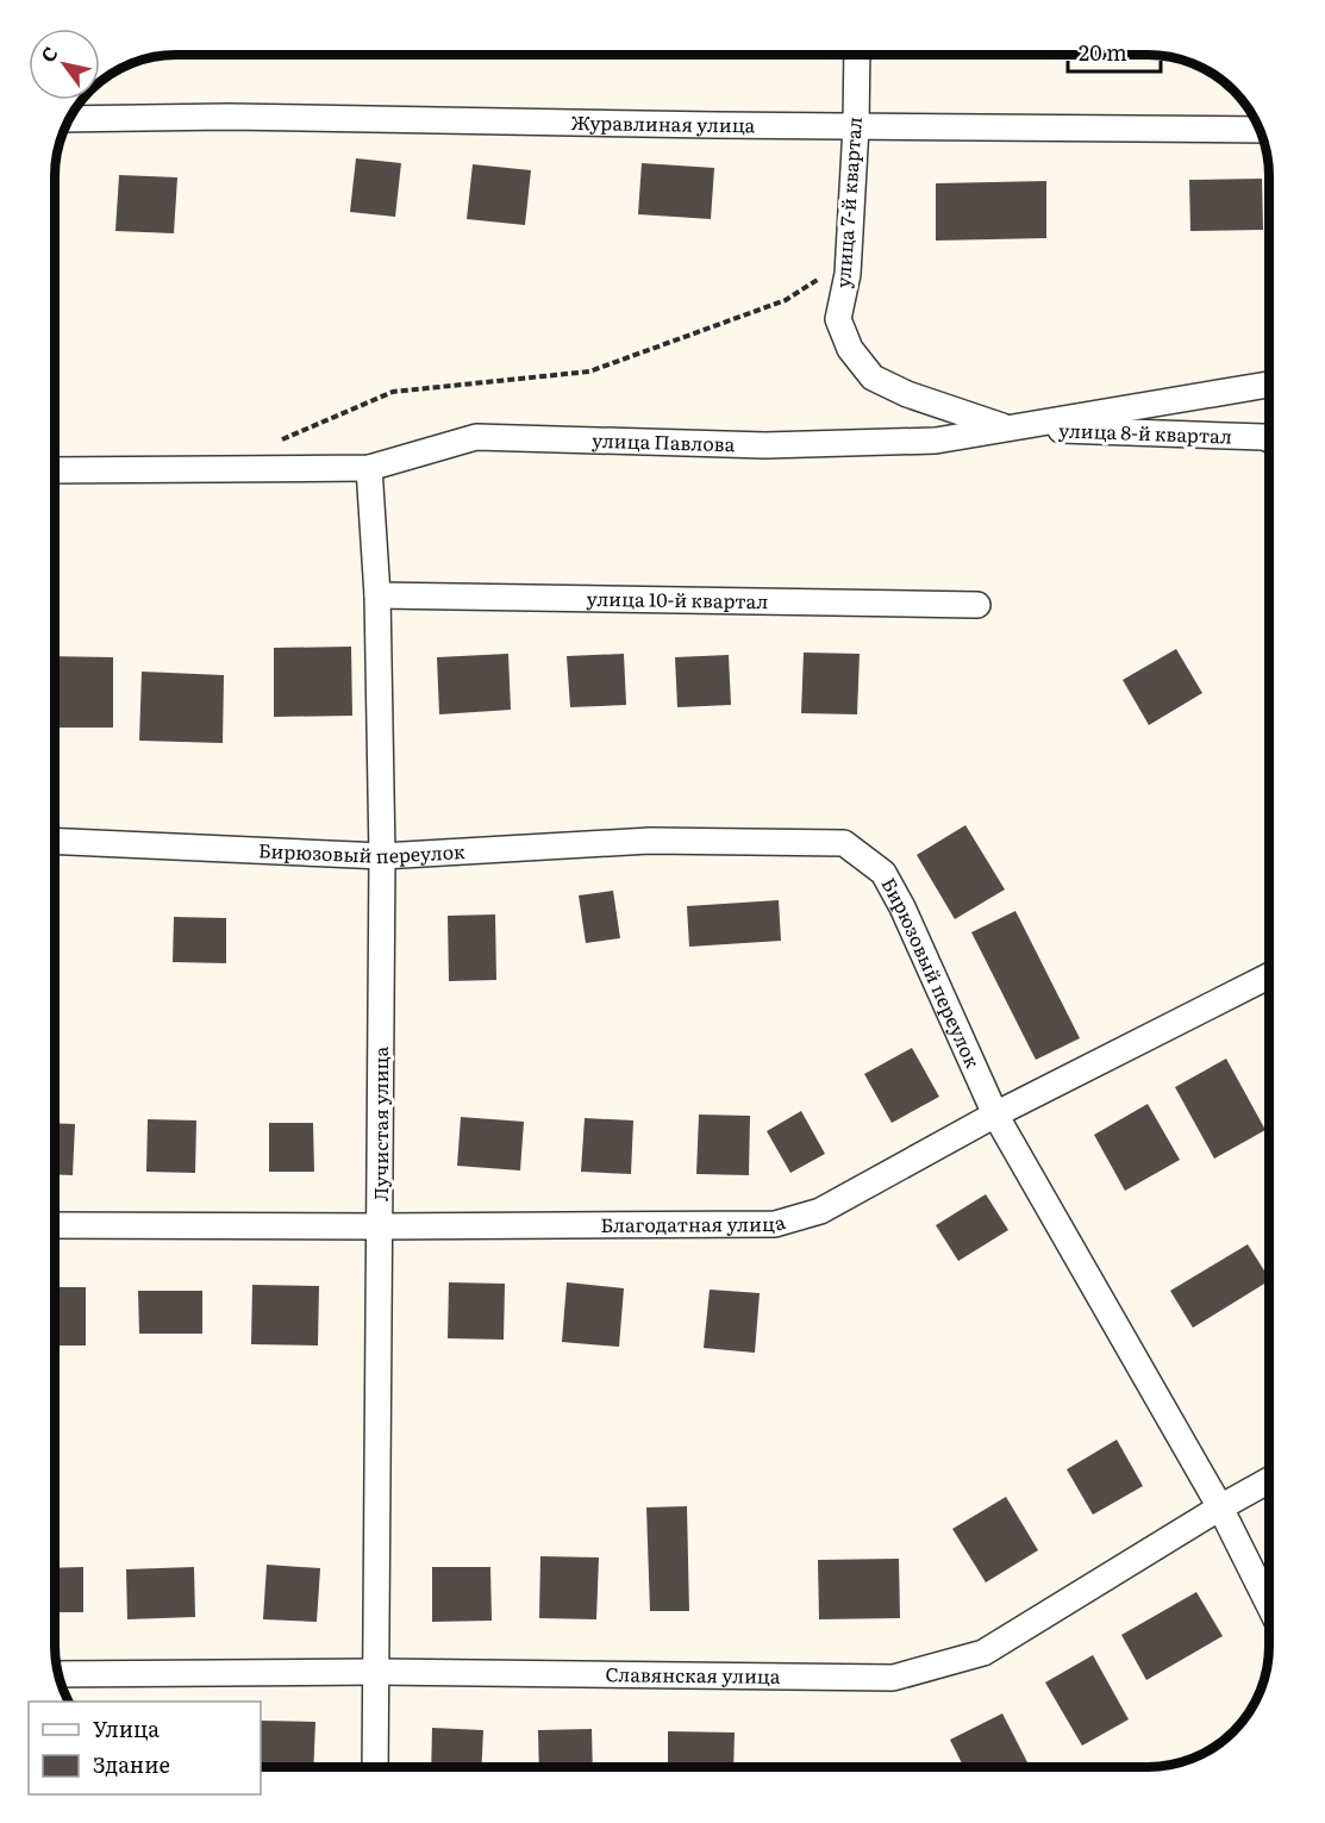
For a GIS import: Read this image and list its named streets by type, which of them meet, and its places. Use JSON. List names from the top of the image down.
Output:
{
  "streets": {
    "street": [
      "Журавлиная улица",
      "улица 7-й квартал",
      "улица 8-й квартал",
      "улица Павлова",
      "улица 10-й квартал",
      "Бирюзовый переулок",
      "Лучистая улица",
      "Благодатная улица",
      "Славянская улица"
    ]
  },
  "crossings": [
    ["Журавлиная улица", "улица 7-й квартал"],
    ["улица 7-й квартал", "улица 8-й квартал"],
    ["улица 7-й квартал", "улица Павлова"],
    ["улица 8-й квартал", "улица Павлова"],
    ["улица Павлова", "Лучистая улица"],
    ["улица 10-й квартал", "Лучистая улица"],
    ["Бирюзовый переулок", "Лучистая улица"],
    ["Бирюзовый переулок", "Благодатная улица"],
    ["Бирюзовый переулок", "Славянская улица"],
    ["Лучистая улица", "Благодатная улица"],
    ["Лучистая улица", "Славянская улица"]
  ],
  "legend": ["Улица", "Здание"],
  "scale_bar": "20 m",
  "north": "top left"
}
